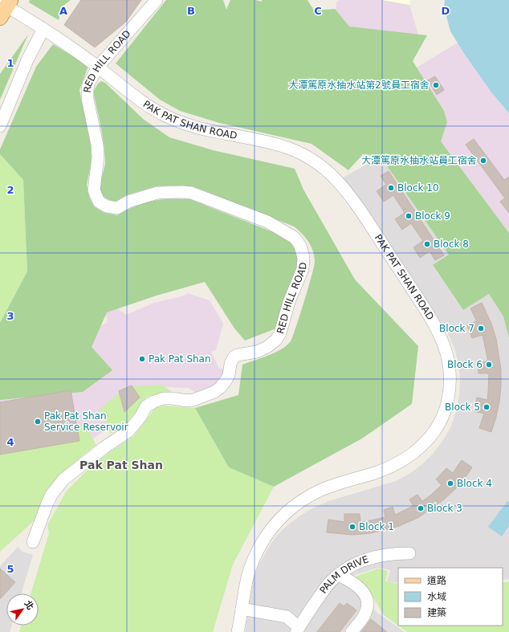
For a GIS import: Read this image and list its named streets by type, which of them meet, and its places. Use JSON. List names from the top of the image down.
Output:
{
  "streets": {
    "street": ["RED HILL ROAD", "PAK PAT SHAN ROAD", "PALM DRIVE"]
  },
  "crossings": [
    ["RED HILL ROAD", "PAK PAT SHAN ROAD"],
    ["PAK PAT SHAN ROAD", "PALM DRIVE"]
  ],
  "districts": ["Pak Pat Shan"],
  "places": [
    "大潭篤原水抽水站第2號員工宿舍",
    "大潭篤原水抽水站員工宿舍",
    "Block 10",
    "Block 9",
    "Block 8",
    "Block 7",
    "Pak Pat Shan",
    "Block 6",
    "Block 5",
    "Pak Pat Shan Service Reservoir",
    "Block 4",
    "Block 3",
    "Block 1"
  ],
  "legend": ["道路", "水域", "建築"],
  "north": "top right",
  "grid": {
    "columns": [
      "A",
      "B",
      "C",
      "D"
    ],
    "rows": [
      "1",
      "2",
      "3",
      "4",
      "5"
    ]
  }
}
